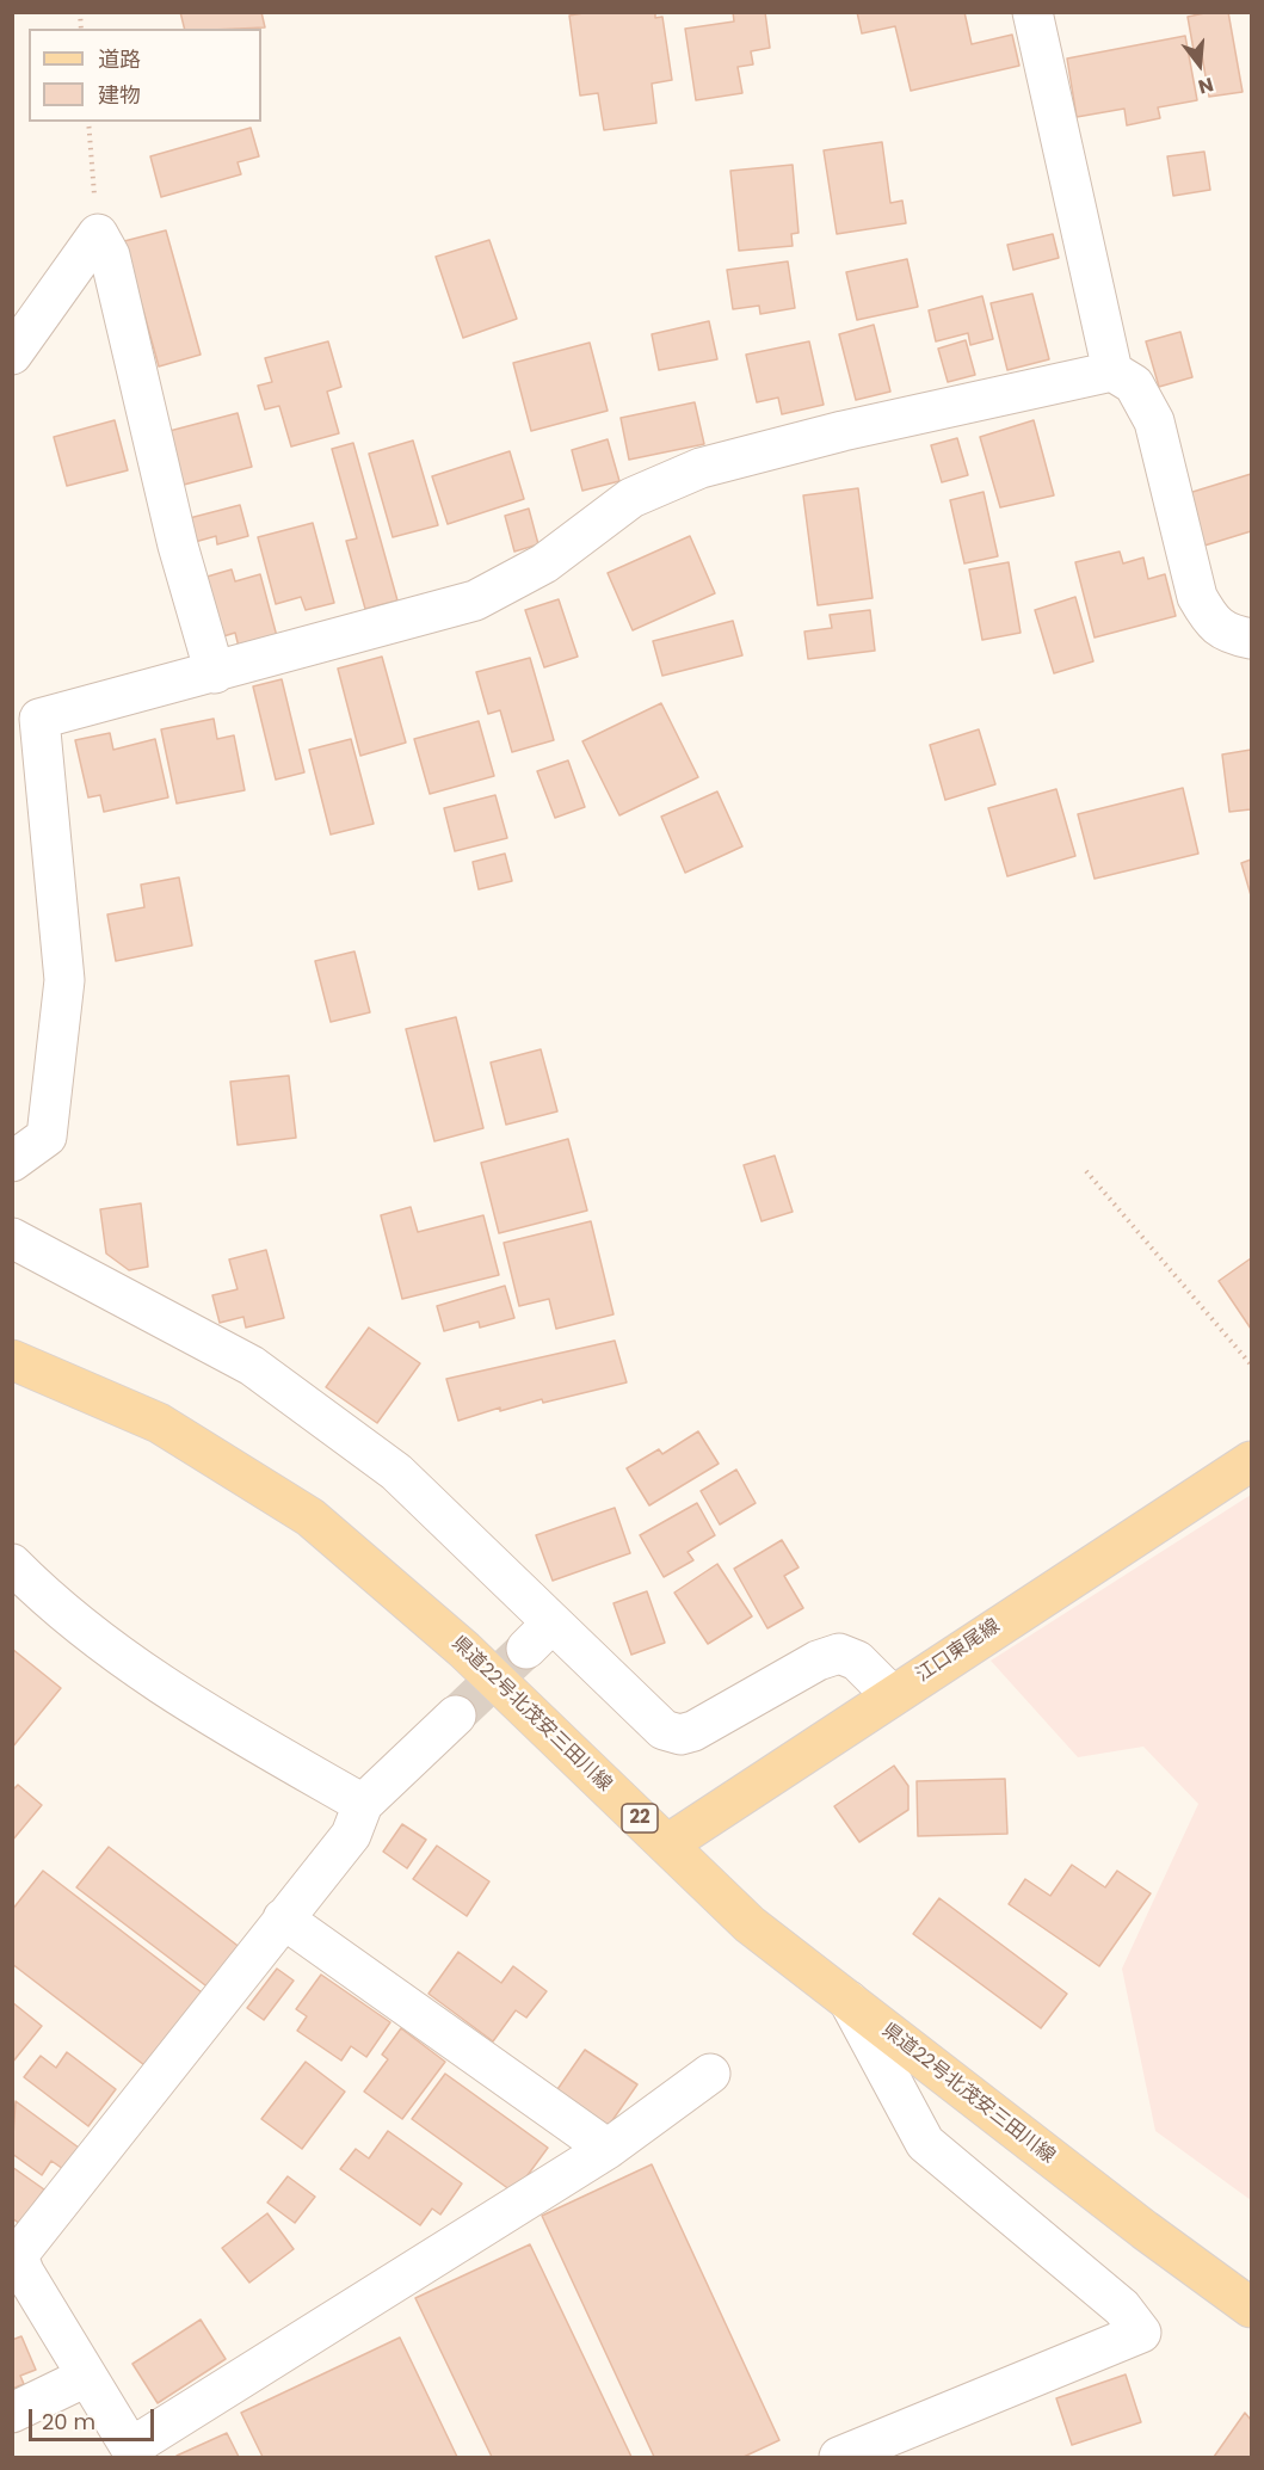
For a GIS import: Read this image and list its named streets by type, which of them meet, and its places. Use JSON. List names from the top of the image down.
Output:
{
  "streets": {
    "main road": ["江口東尾線", "県道22号北茂安三田川線", "22"]
  },
  "crossings": [
    ["江口東尾線", "県道22号北茂安三田川線"]
  ],
  "legend": ["道路", "建物"],
  "scale_bar": "20 m",
  "north": "bottom"
}
